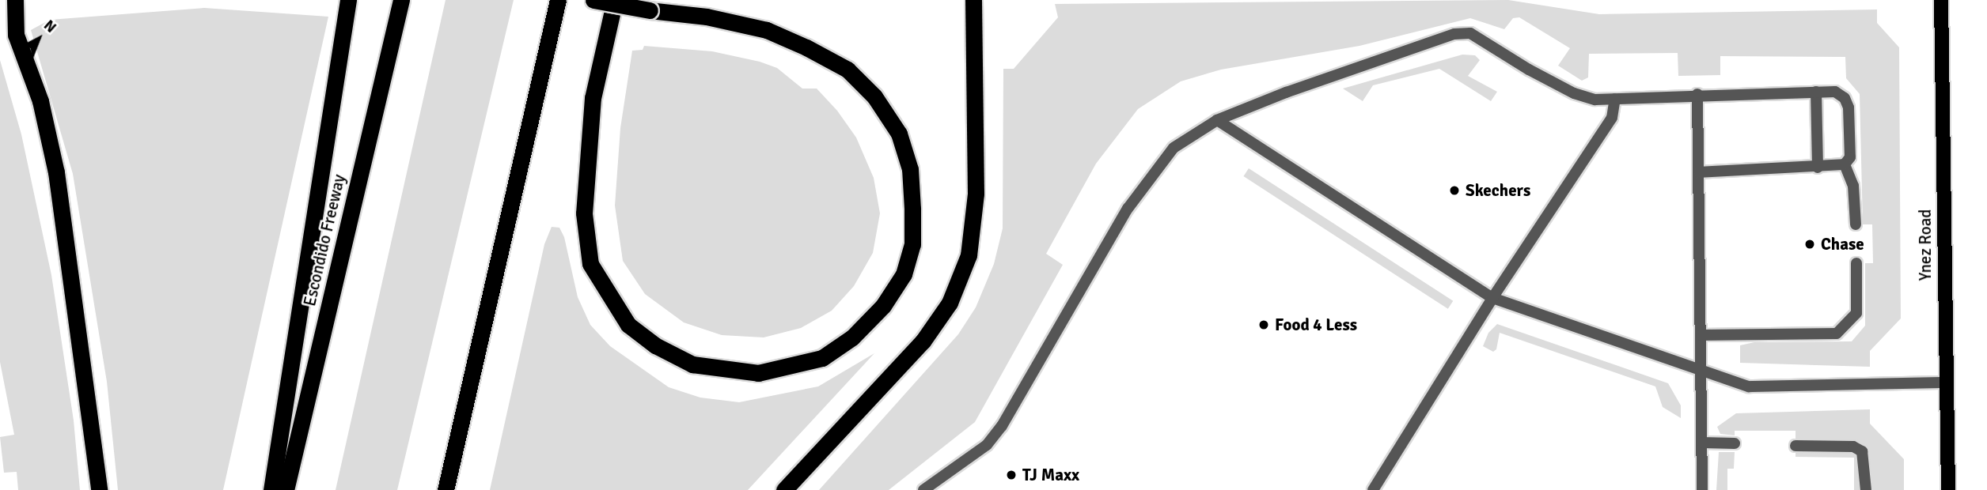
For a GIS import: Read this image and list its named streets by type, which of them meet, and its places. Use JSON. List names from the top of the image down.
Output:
{
  "streets": {
    "highway": ["Escondido Freeway"],
    "main road": ["Ynez Road"]
  },
  "places": [
    "Skechers",
    "Chase",
    "Food 4 Less",
    "TJ Maxx"
  ],
  "north": "top right"
}
